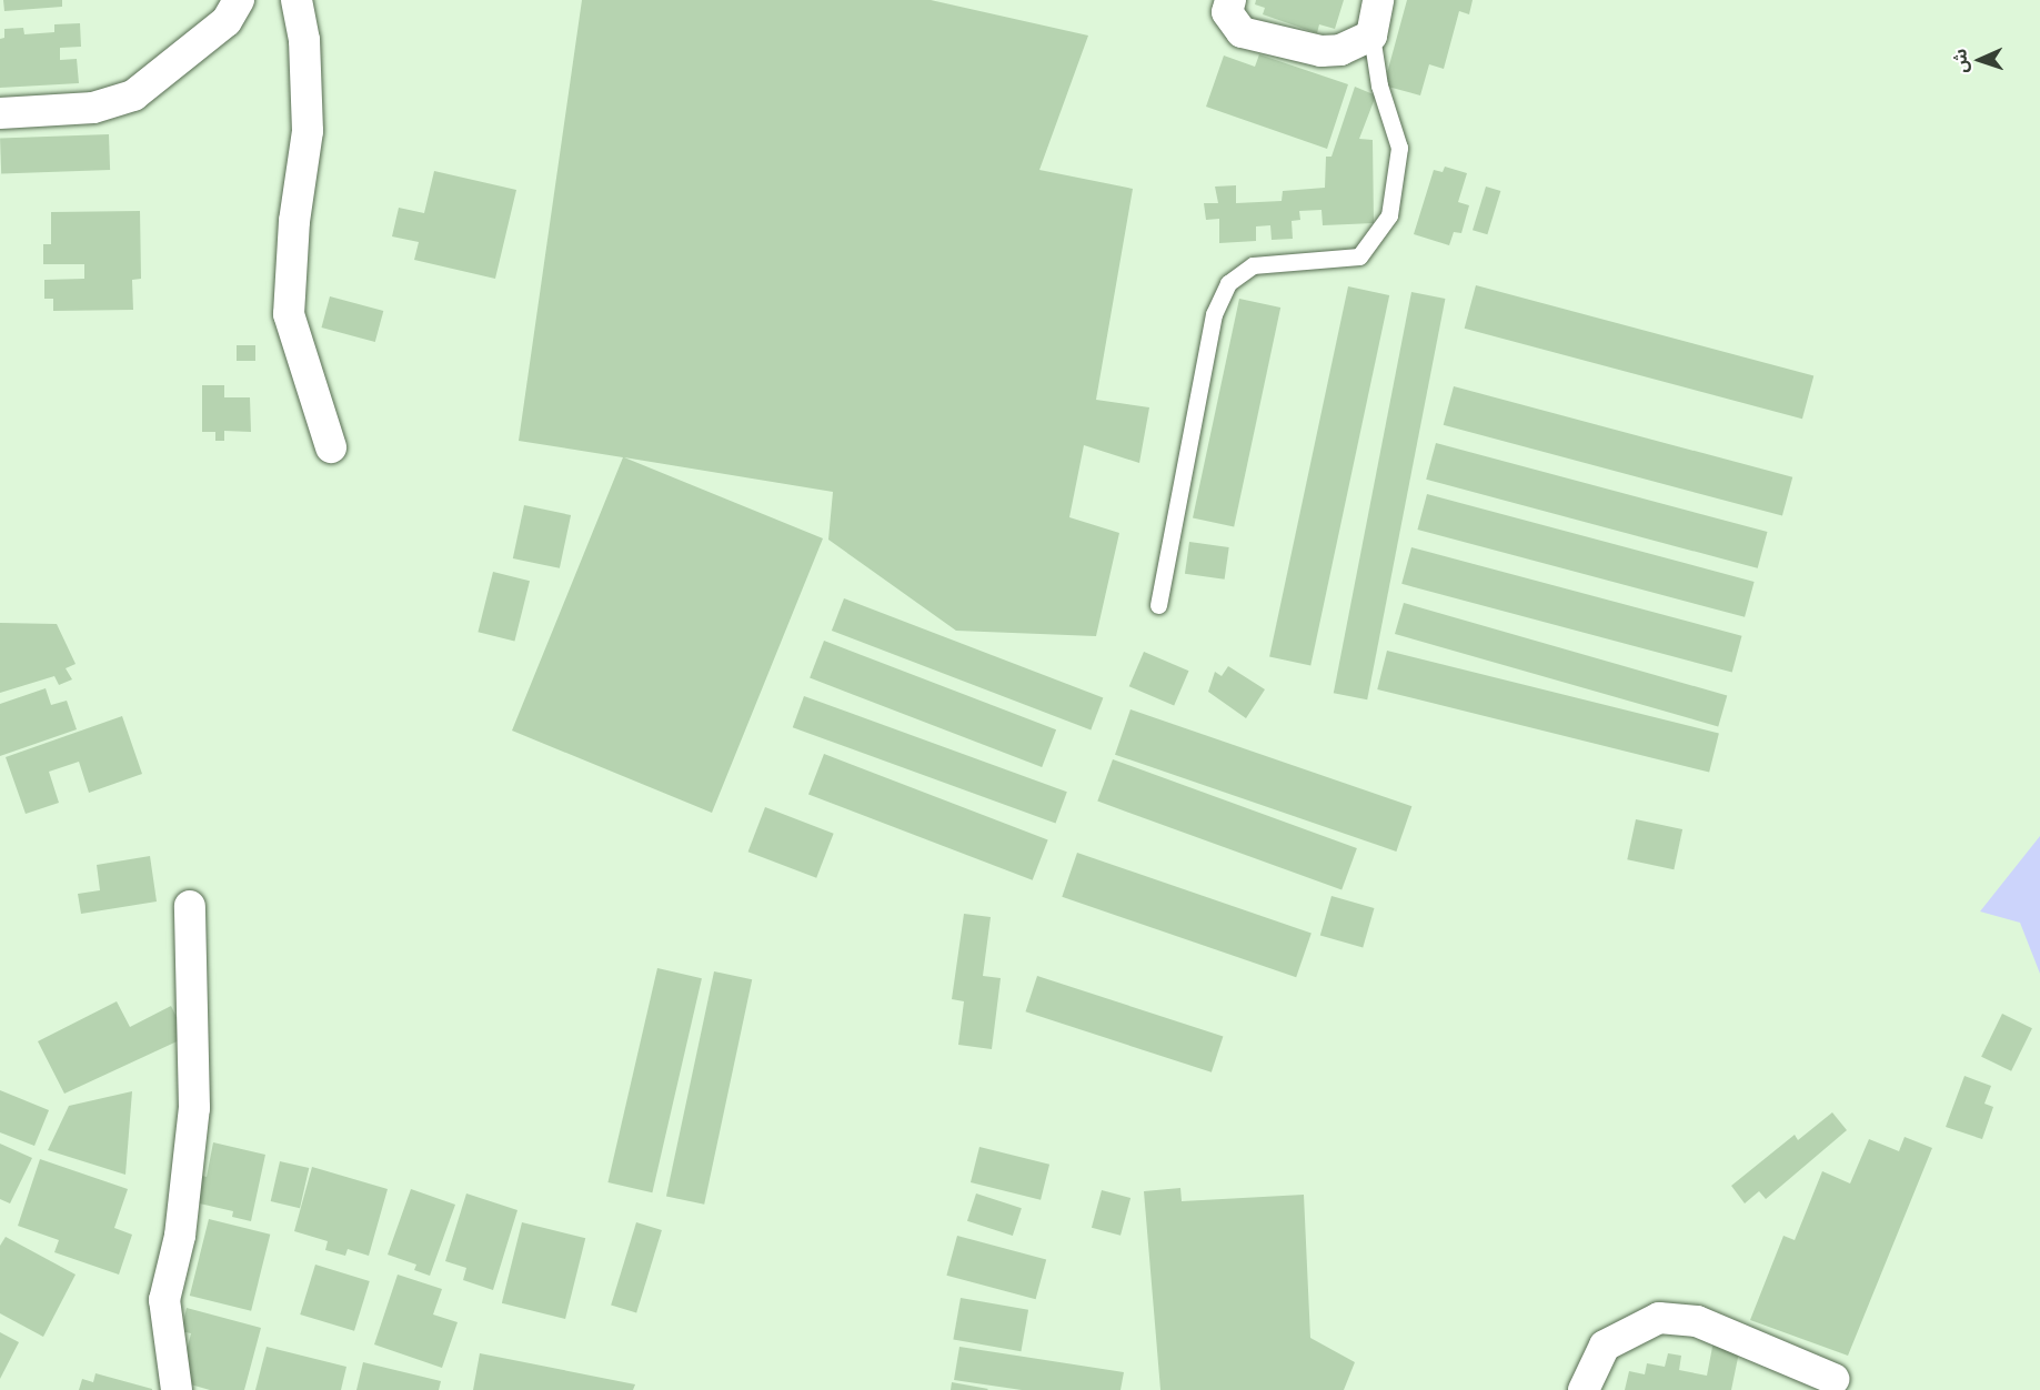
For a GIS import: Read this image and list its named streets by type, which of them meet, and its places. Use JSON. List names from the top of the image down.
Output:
{
  "north": "left"
}
